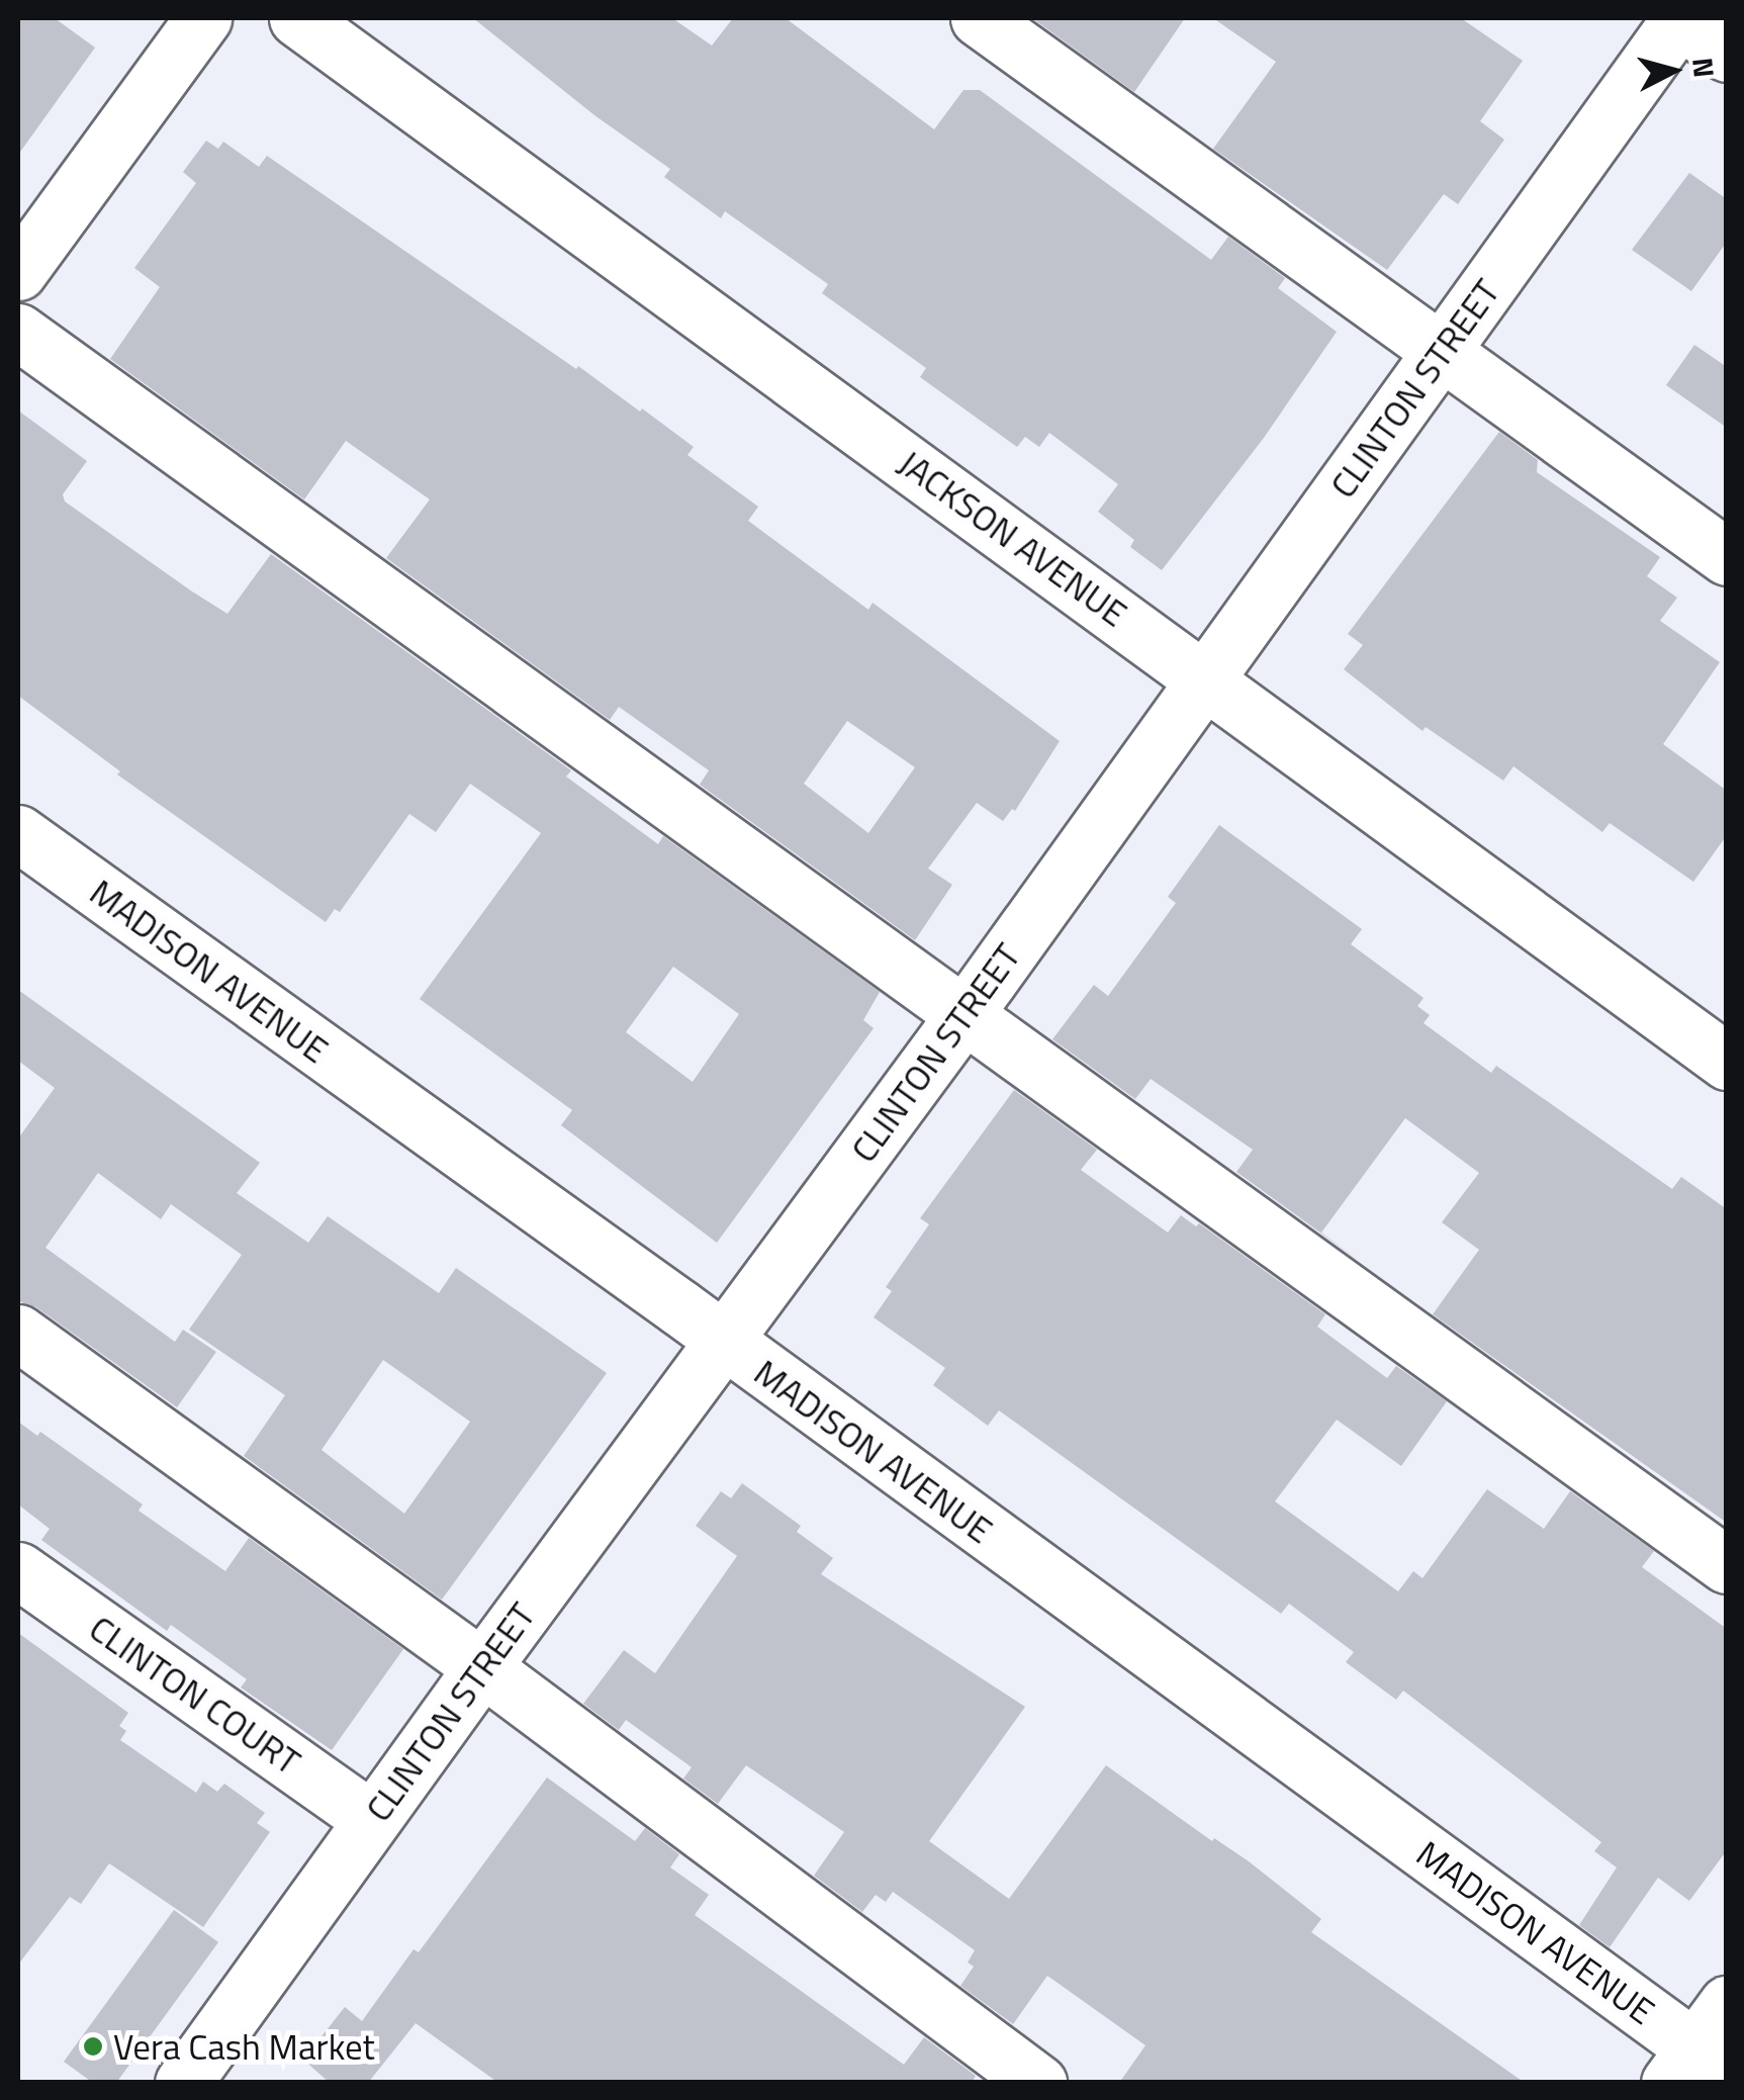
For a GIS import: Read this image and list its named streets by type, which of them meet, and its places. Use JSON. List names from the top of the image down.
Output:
{
  "streets": {
    "street": [
      "CLINTON STREET",
      "JACKSON AVENUE",
      "MADISON AVENUE",
      "CLINTON COURT"
    ]
  },
  "crossings": [
    ["CLINTON STREET", "JACKSON AVENUE"],
    ["CLINTON STREET", "MADISON AVENUE"],
    ["CLINTON STREET", "CLINTON COURT"]
  ],
  "places": ["Vera Cash Market"],
  "north": "right"
}
